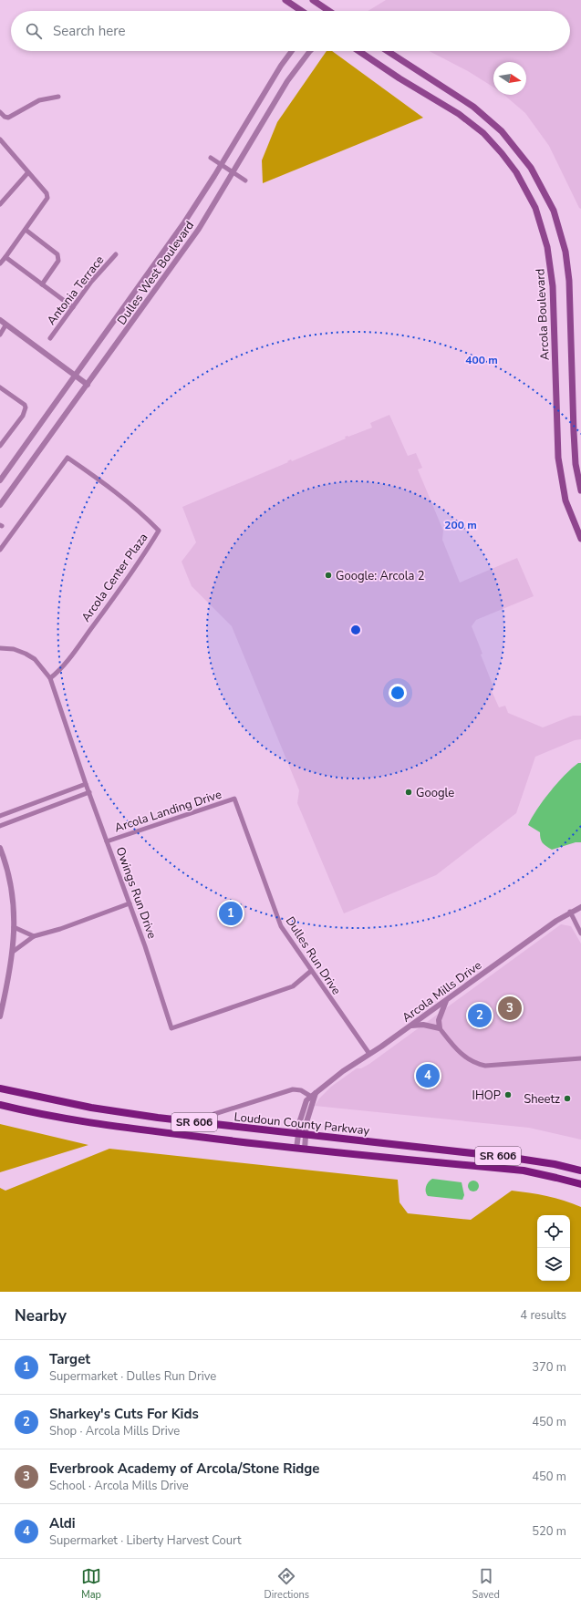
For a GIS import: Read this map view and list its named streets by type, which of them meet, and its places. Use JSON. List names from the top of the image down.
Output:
{
  "streets": {
    "main road": ["Arcola Boulevard", "SR 606", "Loudoun County Parkway"],
    "street": [
      "Dulles West Boulevard",
      "Antonia Terrace",
      "Arcola Center Plaza",
      "Arcola Landing Drive",
      "Owings Run Drive",
      "Dulles Run Drive",
      "Arcola Mills Drive"
    ]
  },
  "crossings": [
    ["Arcola Center Plaza", "Owings Run Drive"],
    ["Arcola Landing Drive", "Owings Run Drive"],
    ["Arcola Landing Drive", "Dulles Run Drive"],
    ["Owings Run Drive", "Dulles Run Drive"],
    ["Dulles Run Drive", "Arcola Mills Drive"],
    ["Arcola Mills Drive", "SR 606"],
    ["Arcola Mills Drive", "Loudoun County Parkway"]
  ],
  "places": [
    "Google: Arcola 2",
    "Google",
    "IHOP",
    "Sheetz"
  ],
  "north": "right",
  "page": {
    "search": "Search here",
    "pins": [
      "1",
      "3",
      "2",
      "4"
    ],
    "heading": ["Nearby", "4 results"],
    "list": [
      {
        "mark": "1",
        "name": "Target",
        "note": "Supermarket · Dulles Run Drive",
        "value": "370 m"
      },
      {
        "mark": "2",
        "name": "Sharkey's Cuts For Kids",
        "note": "Shop · Arcola Mills Drive",
        "value": "450 m"
      },
      {
        "mark": "3",
        "name": "Everbrook Academy of Arcola/Stone Ridge",
        "note": "School · Arcola Mills Drive",
        "value": "450 m"
      },
      {
        "mark": "4",
        "name": "Aldi",
        "note": "Supermarket · Liberty Harvest Court",
        "value": "520 m"
      }
    ],
    "nav": ["Map", "Directions", "Saved"]
  },
  "rings": ["400 m", "200 m"]
}
